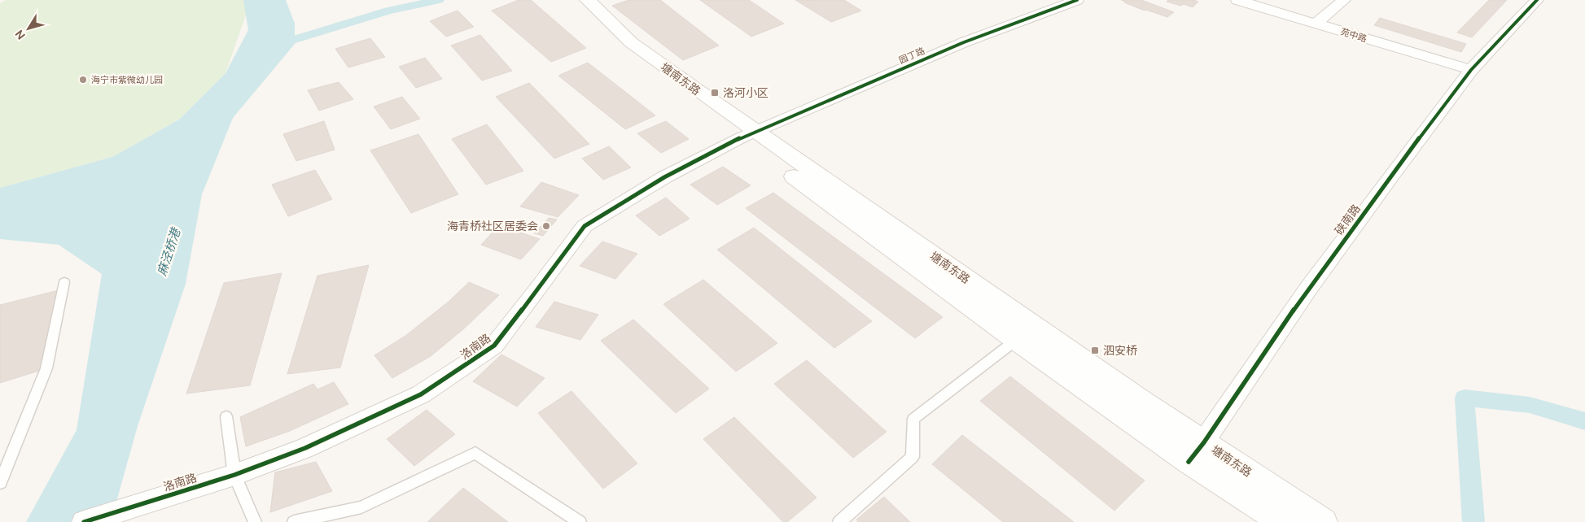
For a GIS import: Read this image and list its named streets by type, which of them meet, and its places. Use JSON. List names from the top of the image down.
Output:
{
  "streets": {
    "main road": ["塘南东路"],
    "street": [
      "苑中路",
      "园丁路",
      "硖南路",
      "洛南路"
    ]
  },
  "crossings": [
    ["苑中路", "硖南路"],
    ["园丁路", "塘南东路"],
    ["园丁路", "洛南路"],
    ["塘南东路", "硖南路"],
    ["塘南东路", "洛南路"]
  ],
  "water": ["麻泾桥港"],
  "places": {
    "other": ["海宁市紫微幼儿园", "海青桥社区居委会"],
    "transit": ["洛河小区", "泗安桥"]
  },
  "north": "bottom left"
}
